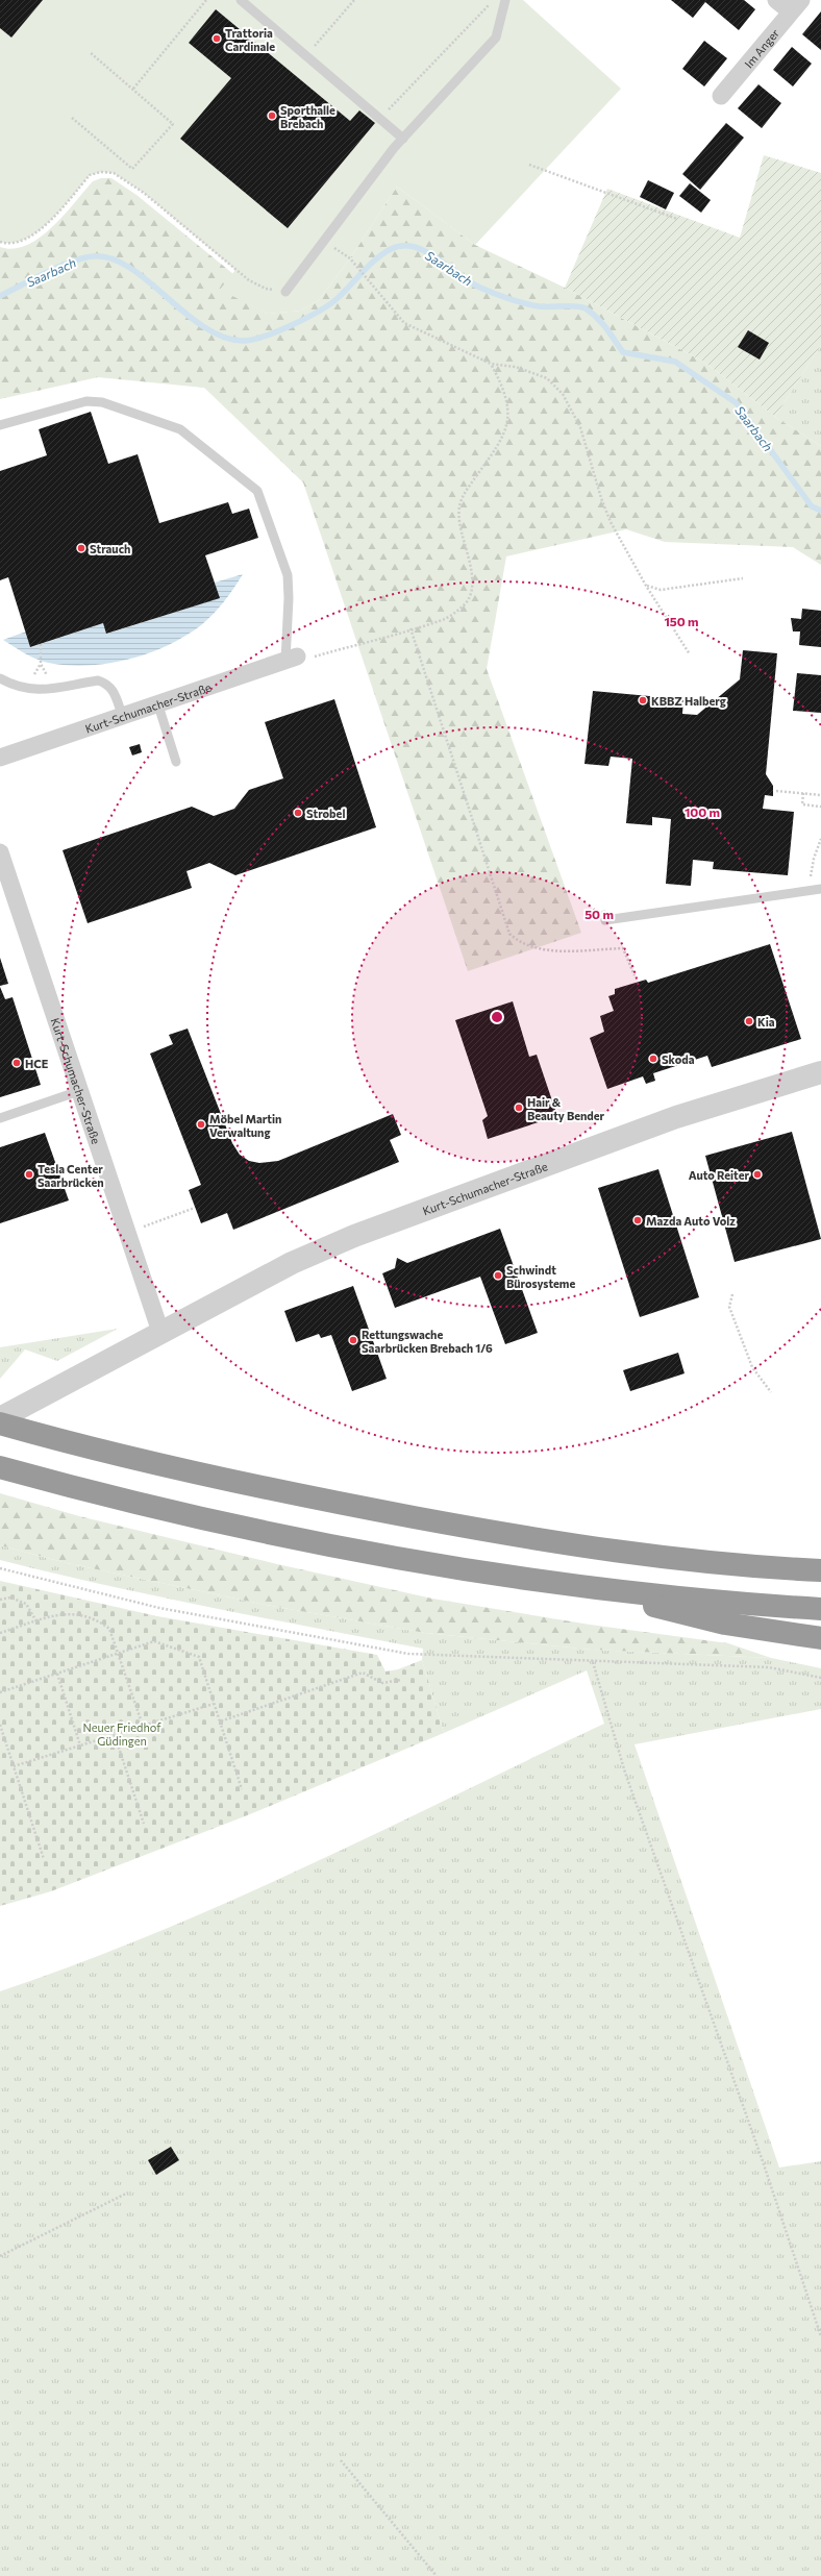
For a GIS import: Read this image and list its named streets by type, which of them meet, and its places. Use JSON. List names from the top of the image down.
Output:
{
  "streets": {
    "street": ["Im Anger", "Kurt-Schumacher-Straße"]
  },
  "water": ["Saarbach"],
  "parks": ["Neuer Friedhof Güdingen"],
  "places": [
    "Trattoria Cardinale",
    "Sporthalle Brebach",
    "Strauch",
    "KBBZ Halberg",
    "Strobel",
    "Kia",
    "Skoda",
    "HCE",
    "Hair & Beauty Bender",
    "Möbel Martin Verwaltung",
    "Tesla Center Saarbrücken",
    "Auto Reiter",
    "Mazda Auto Volz",
    "Schwindt Bürosysteme",
    "Rettungswache Saarbrücken Brebach 1/6"
  ],
  "rings": ["150 m", "100 m", "50 m"]
}
